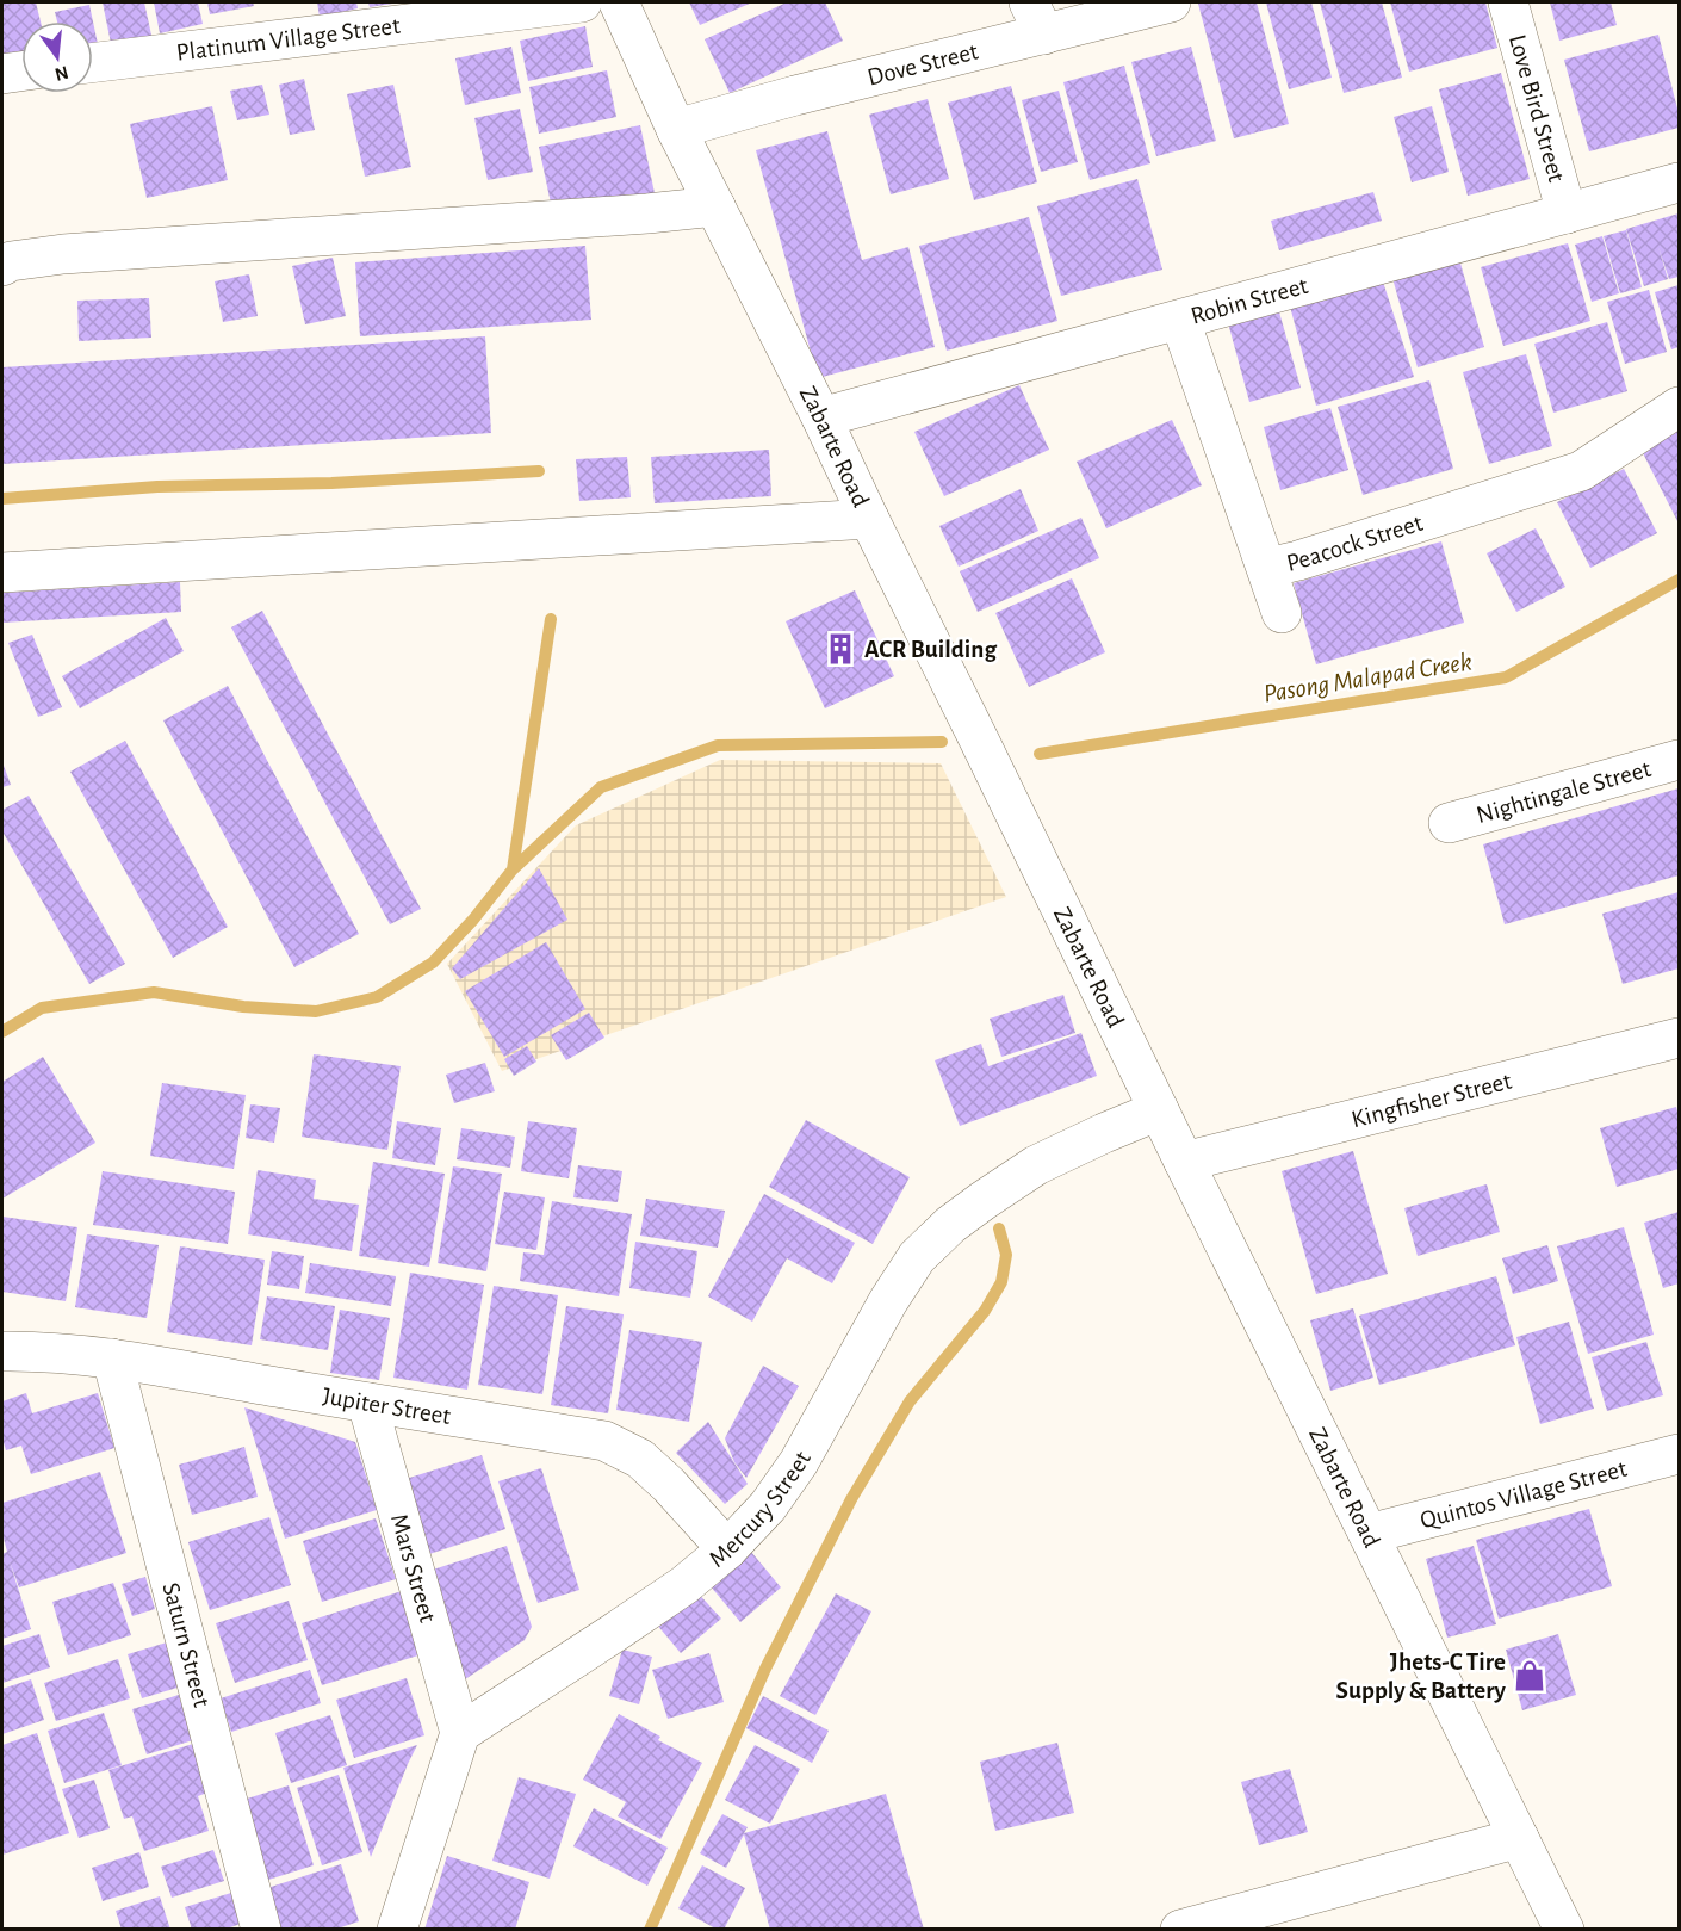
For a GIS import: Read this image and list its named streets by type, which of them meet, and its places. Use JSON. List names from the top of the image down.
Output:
{
  "streets": {
    "street": [
      "Platinum Village Street",
      "Dove Street",
      "Love Bird Street",
      "Robin Street",
      "Zabarte Road",
      "Peacock Street",
      "Nightingale Street",
      "Kingfisher Street",
      "Jupiter Street",
      "Quintos Village Street",
      "Mercury Street",
      "Mars Street",
      "Saturn Street"
    ]
  },
  "crossings": [
    ["Dove Street", "Zabarte Road"],
    ["Love Bird Street", "Robin Street"],
    ["Robin Street", "Zabarte Road"],
    ["Robin Street", "Peacock Street"],
    ["Zabarte Road", "Kingfisher Street"],
    ["Zabarte Road", "Quintos Village Street"],
    ["Zabarte Road", "Mercury Street"],
    ["Jupiter Street", "Mercury Street"],
    ["Jupiter Street", "Mars Street"],
    ["Jupiter Street", "Saturn Street"],
    ["Mercury Street", "Mars Street"]
  ],
  "water": ["Pasong Malapad Creek"],
  "places": {
    "building": ["ACR Building"],
    "shop": ["Jhets-C Tire Supply & Battery"]
  },
  "north": "bottom"
}
